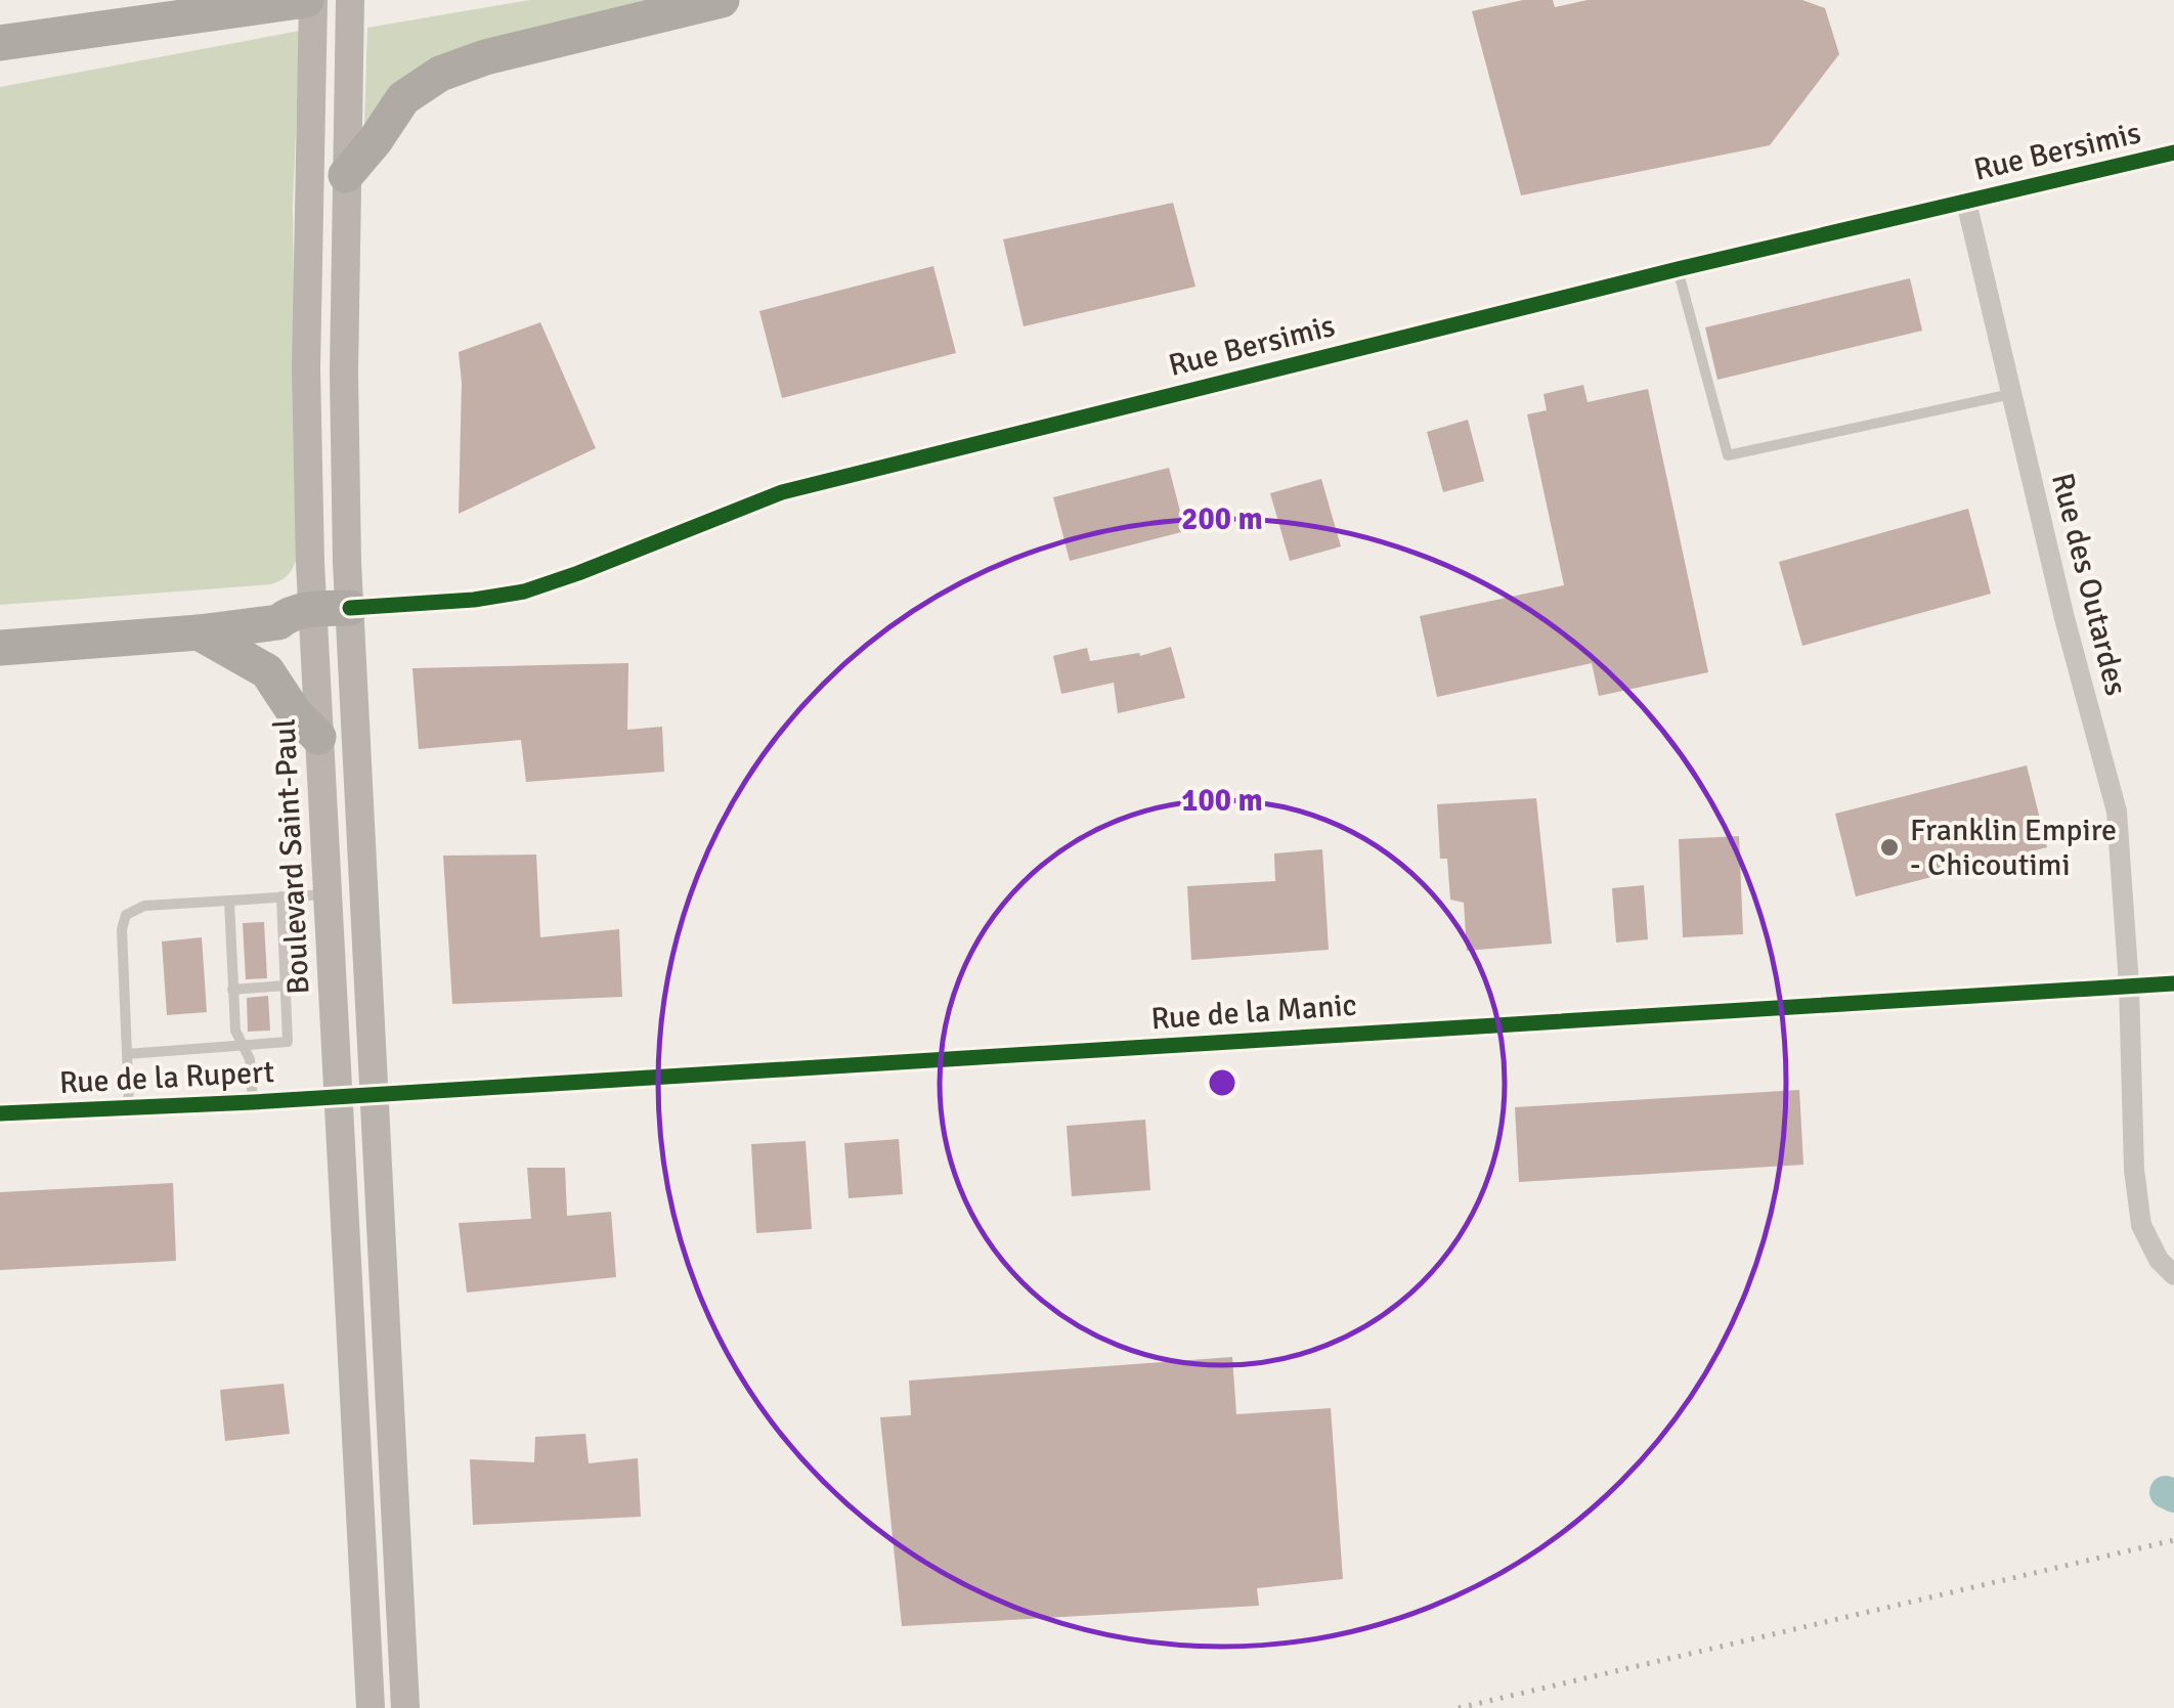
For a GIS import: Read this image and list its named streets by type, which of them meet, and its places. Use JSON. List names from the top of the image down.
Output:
{
  "streets": {
    "main road": ["Boulevard Saint-Paul"],
    "street": [
      "Rue Bersimis",
      "Rue des Outardes",
      "Rue de la Manic",
      "Rue de la Rupert"
    ]
  },
  "crossings": [
    ["Rue Bersimis", "Rue des Outardes"],
    ["Rue des Outardes", "Rue de la Manic"],
    ["Boulevard Saint-Paul", "Rue de la Manic"],
    ["Boulevard Saint-Paul", "Rue de la Rupert"],
    ["Rue de la Manic", "Rue de la Rupert"]
  ],
  "places": ["Franklin Empire - Chicoutimi"],
  "rings": ["200 m", "100 m"]
}
